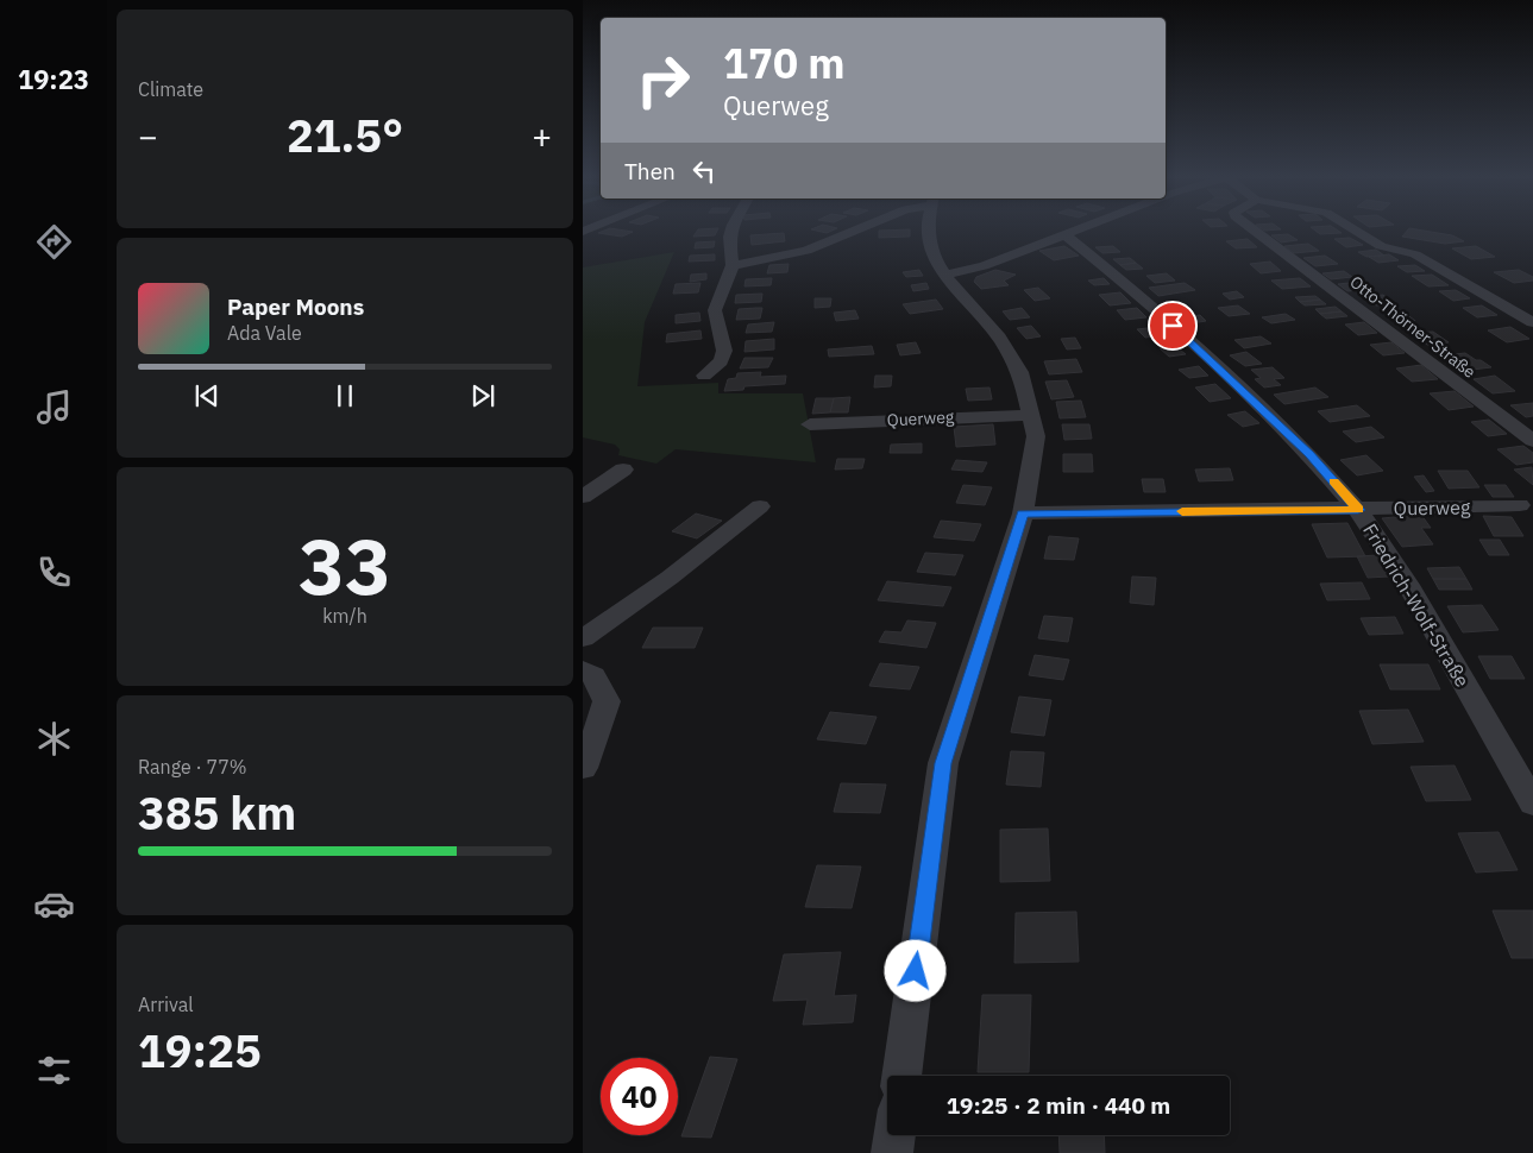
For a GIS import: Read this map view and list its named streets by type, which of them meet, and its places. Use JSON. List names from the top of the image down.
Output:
{
  "streets": {
    "street": ["Otto-Thörner-Straße", "Querweg", "Friedrich-Wolf-Straße"]
  },
  "crossings": [
    ["Querweg", "Friedrich-Wolf-Straße"]
  ],
  "page": {
    "tabs": "19:23",
    "tile": [
      "Climate",
      ["33", "km/h"],
      ["Range · 77%", "385 km"],
      ["Arrival", "19:25"]
    ],
    "turn": ["170 m", "Querweg"],
    "heat": ["−", "21.5°", "+"],
    "then": "Then",
    "song": ["Paper Moons", "Ada Vale"],
    "limit": "40",
    "trip": "19:25 · 2 min · 440 m"
  }
}
